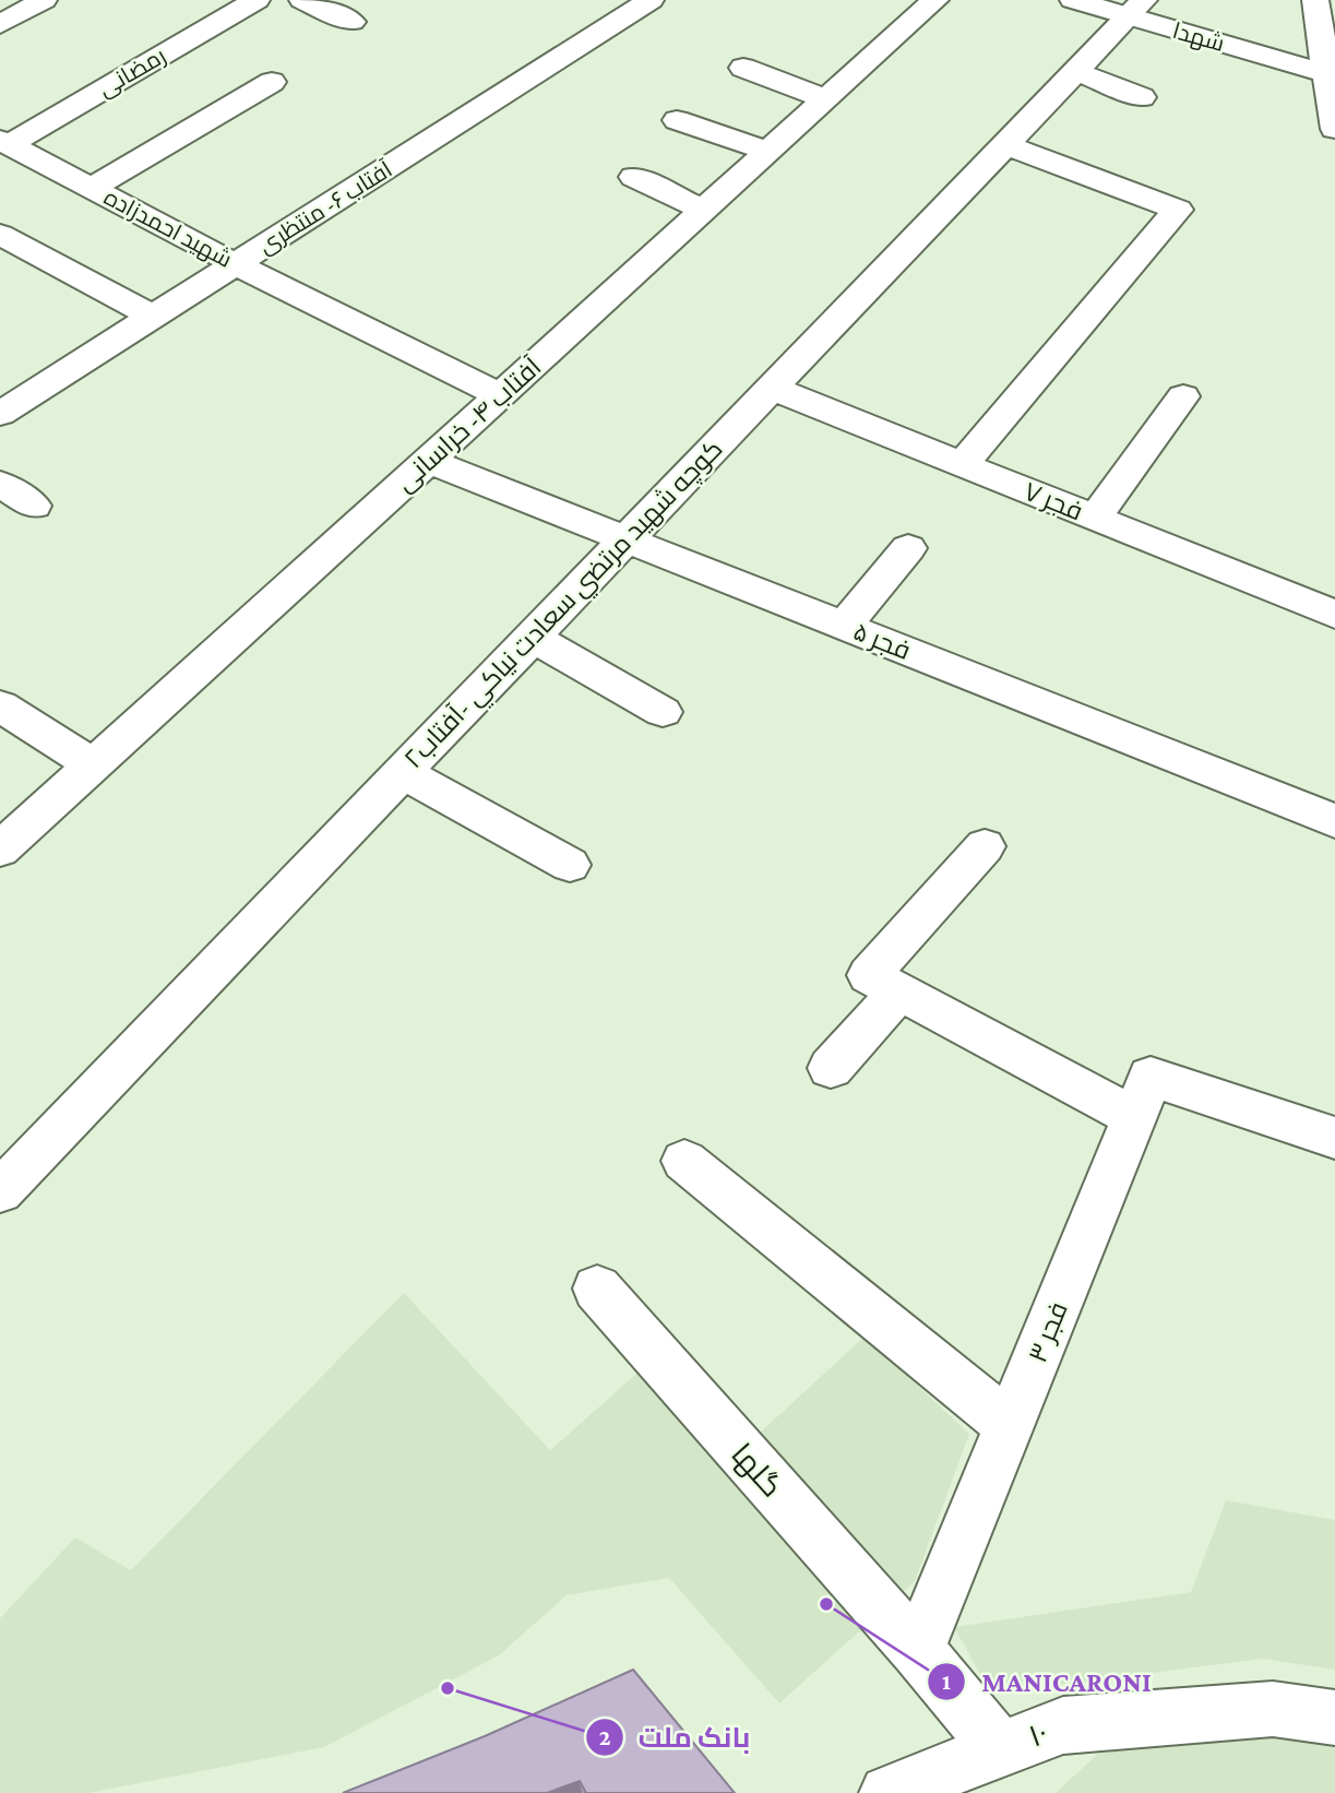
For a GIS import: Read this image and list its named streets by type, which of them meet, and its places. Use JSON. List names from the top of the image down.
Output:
{
  "streets": {
    "street": [
      "شهدا",
      "رمضانی",
      "آفتاب ۶- منتظری",
      "شهید احمدزاده",
      "آفتاب ۴- خراسانی",
      "فجر ۷",
      "كوچه شهيد مرتضي سعادت نياكي -آفتاب۲",
      "فجر ۵",
      "فجر ۳",
      "گلها",
      "۱۰"
    ]
  },
  "crossings": [
    ["شهدا", "كوچه شهيد مرتضي سعادت نياكي -آفتاب۲"],
    ["رمضانی", "شهید احمدزاده"],
    ["آفتاب ۶- منتظری", "شهید احمدزاده"],
    ["شهید احمدزاده", "آفتاب ۴- خراسانی"],
    ["آفتاب ۴- خراسانی", "فجر ۵"],
    ["فجر ۷", "كوچه شهيد مرتضي سعادت نياكي -آفتاب۲"],
    ["كوچه شهيد مرتضي سعادت نياكي -آفتاب۲", "فجر ۵"],
    ["فجر ۳", "گلها"]
  ],
  "places": ["MANICARONI", "بانک ملت"]
}
